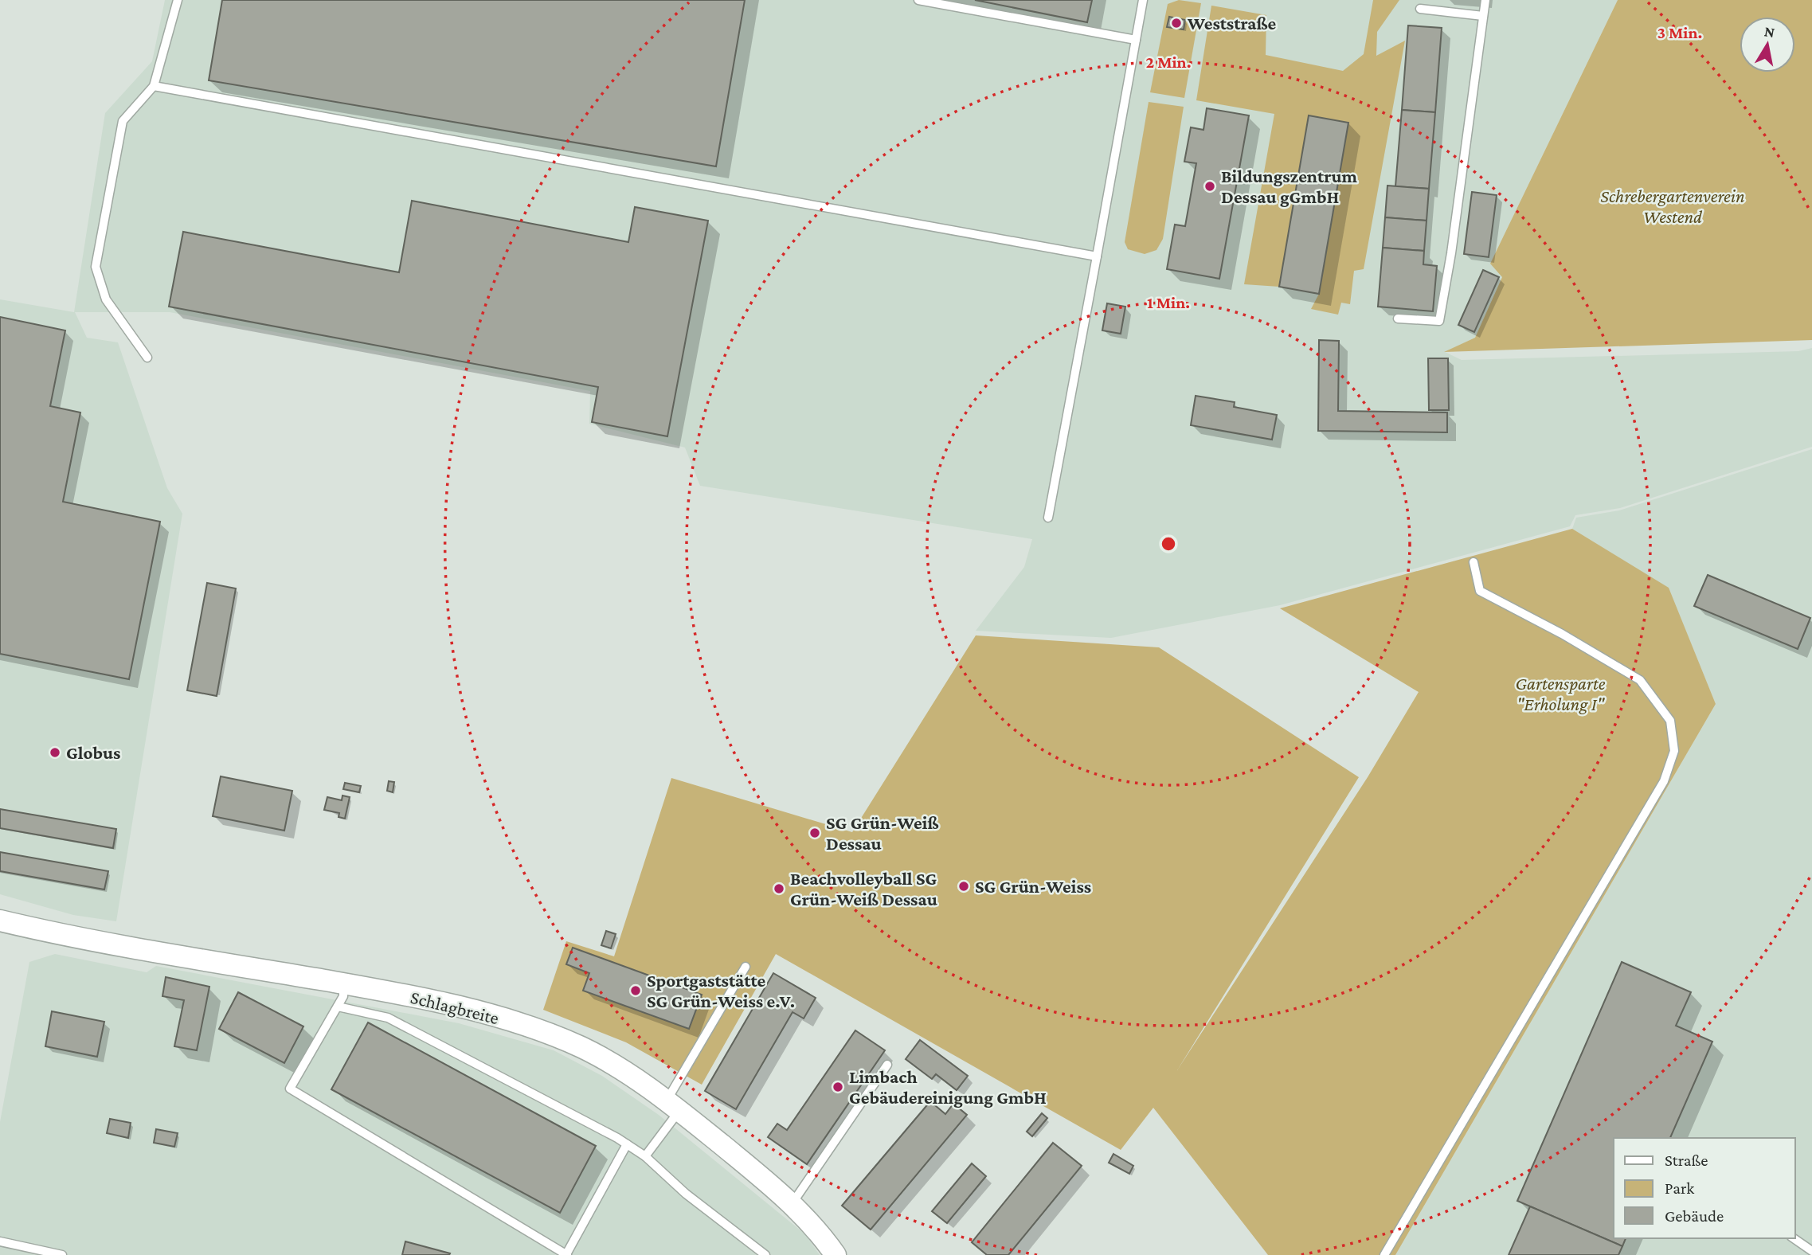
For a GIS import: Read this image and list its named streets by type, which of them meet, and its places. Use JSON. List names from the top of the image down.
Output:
{
  "streets": {
    "street": ["Schlagbreite"]
  },
  "parks": ["Schrebergartenverein Westend", "Gartensparte \"Erholung I\""],
  "places": [
    "Weststraße",
    "Bildungszentrum Dessau gGmbH",
    "Globus",
    "SG Grün-Weiß Dessau",
    "SG Grün-Weiss",
    "Beachvolleyball SG Grün-Weiß Dessau",
    "Sportgaststätte SG Grün-Weiss e.V.",
    "Limbach Gebäudereinigung GmbH"
  ],
  "legend": ["Straße", "Park", "Gebäude"],
  "north": "top",
  "rings": ["3 Min.", "2 Min.", "1 Min."]
}
